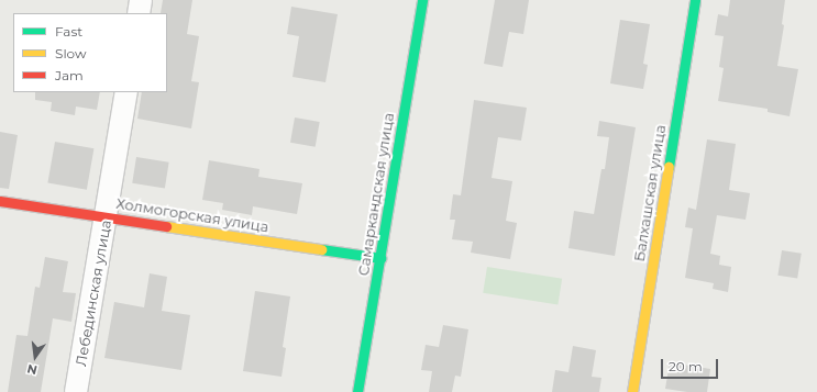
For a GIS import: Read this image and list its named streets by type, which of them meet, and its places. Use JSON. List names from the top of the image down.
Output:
{
  "streets": {
    "street": [
      "Балхашская улица",
      "Самаркандская улица",
      "Холмогорская улица",
      "Лебединская улица"
    ]
  },
  "crossings": [
    ["Самаркандская улица", "Холмогорская улица"],
    ["Холмогорская улица", "Лебединская улица"]
  ],
  "legend": ["Fast", "Slow", "Jam"],
  "scale_bar": "20 m",
  "north": "bottom"
}
